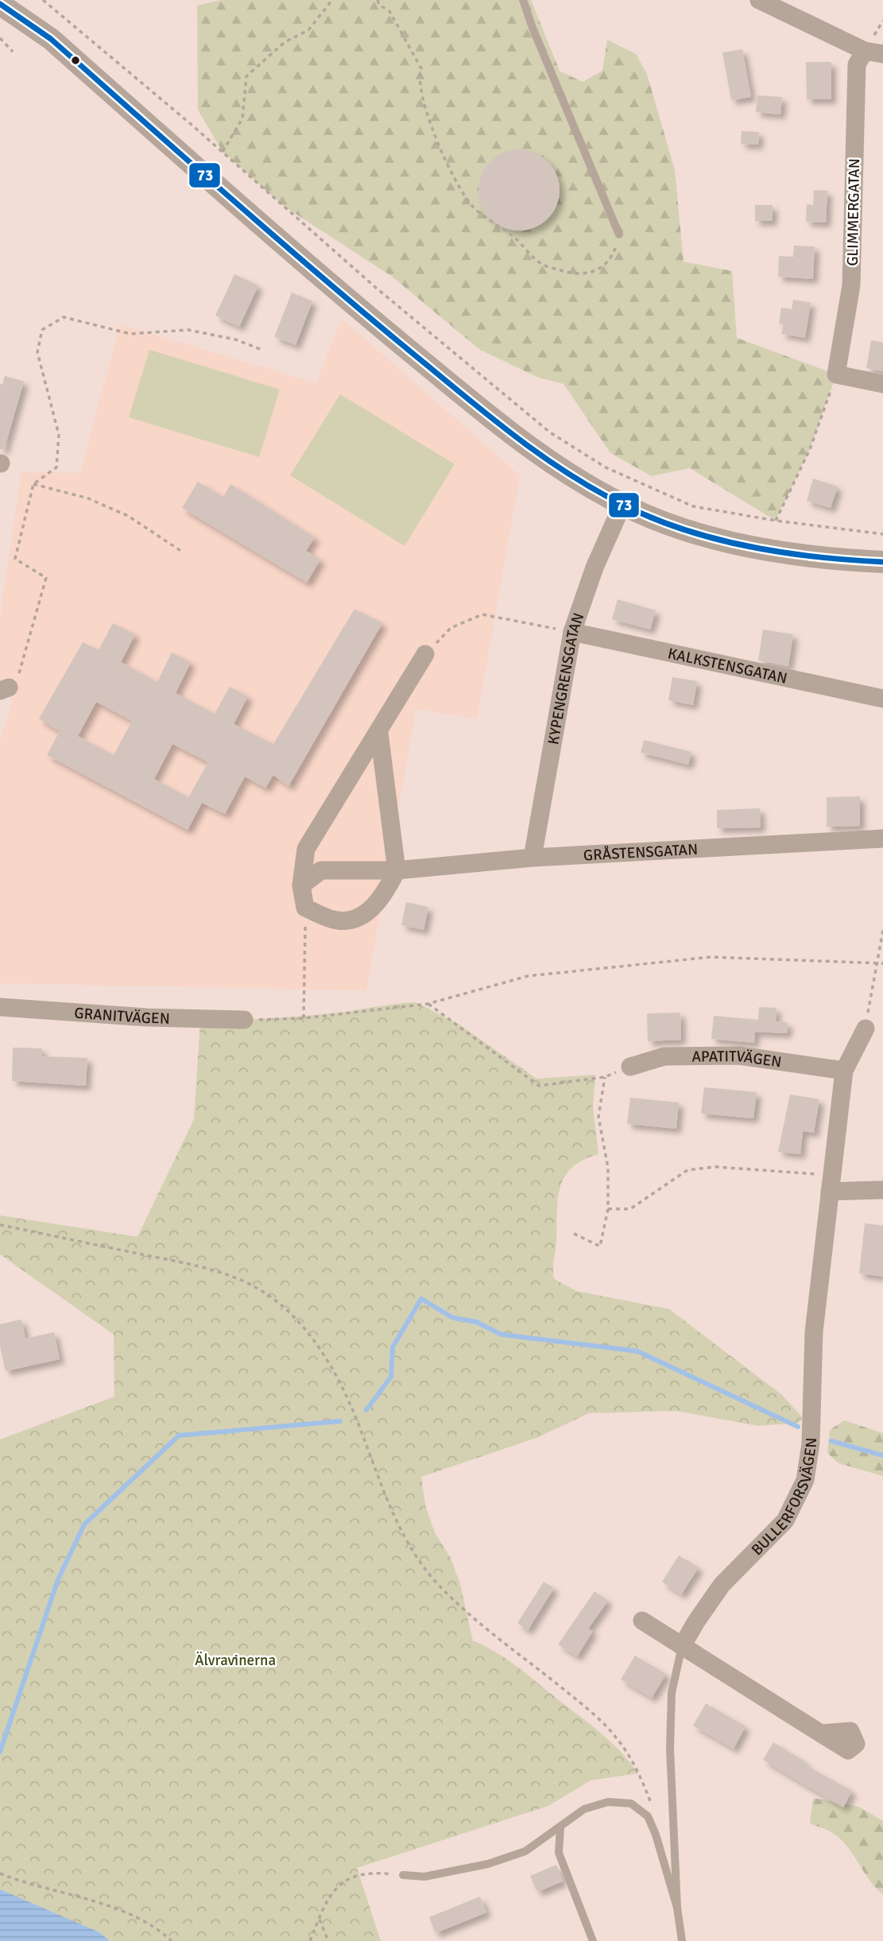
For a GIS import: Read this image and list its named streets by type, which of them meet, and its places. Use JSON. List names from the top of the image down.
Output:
{
  "streets": {
    "street": [
      "GLIMMERGATAN",
      "KALKSTENSGATAN",
      "KYPENGRENSGATAN",
      "GRÅSTENSGATAN",
      "GRANITVÄGEN",
      "APATITVÄGEN",
      "BULLERFORSVÄGEN"
    ]
  },
  "crossings": [
    ["KALKSTENSGATAN", "KYPENGRENSGATAN"],
    ["KYPENGRENSGATAN", "GRÅSTENSGATAN"],
    ["APATITVÄGEN", "BULLERFORSVÄGEN"]
  ],
  "parks": ["Älvravinerna"],
  "lines": ["transit line 73"]
}
